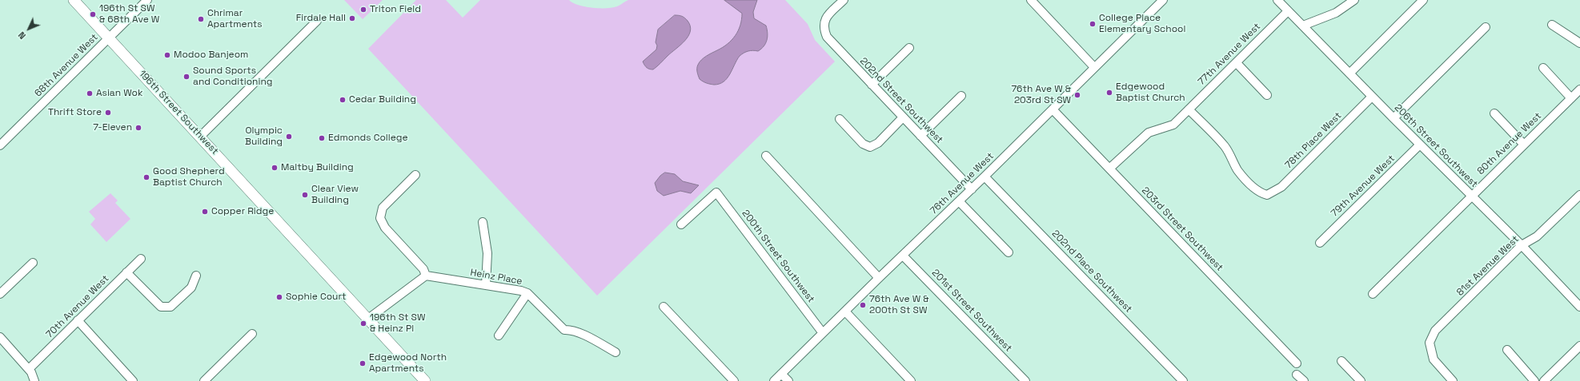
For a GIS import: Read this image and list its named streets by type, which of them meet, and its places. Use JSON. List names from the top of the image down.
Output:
{
  "streets": {
    "main road": ["196th Street Southwest"],
    "street": [
      "77th Avenue West",
      "68th Avenue West",
      "202nd Street Southwest",
      "78th Place West",
      "80th Avenue West",
      "206th Street Southwest",
      "76th Avenue West",
      "79th Avenue West",
      "203rd Street Southwest",
      "200th Street Southwest",
      "81st Avenue West",
      "202nd Place Southwest",
      "Heinz Place",
      "70th Avenue West",
      "201st Street Southwest"
    ]
  },
  "crossings": [
    ["77th Avenue West", "78th Place West"],
    ["77th Avenue West", "206th Street Southwest"],
    ["77th Avenue West", "203rd Street Southwest"],
    ["68th Avenue West", "196th Street Southwest"],
    ["202nd Street Southwest", "76th Avenue West"],
    ["78th Place West", "206th Street Southwest"],
    ["80th Avenue West", "206th Street Southwest"],
    ["206th Street Southwest", "79th Avenue West"],
    ["206th Street Southwest", "81st Avenue West"],
    ["76th Avenue West", "203rd Street Southwest"],
    ["76th Avenue West", "200th Street Southwest"],
    ["76th Avenue West", "202nd Place Southwest"],
    ["76th Avenue West", "201st Street Southwest"]
  ],
  "places": [
    "Triton Field",
    "196th St SW & 68th Ave W",
    "Firdale Hall",
    "Chrimar Apartments",
    "College Place Elementary School",
    "Modoo Banjeom",
    "Sound Sports and Conditioning",
    "Edgewood Baptist Church",
    "Asian Wok",
    "76th Ave W & 203rd St SW",
    "Cedar Building",
    "Thrift Store",
    "7-Eleven",
    "Olympic Building",
    "Edmonds College",
    "Maltby Building",
    "Good Shepherd Baptist Church",
    "Clear View Building",
    "Copper Ridge",
    "Sophie Court",
    "76th Ave W & 200th St SW",
    "196th St SW & Heinz Pl",
    "Edgewood North Apartments"
  ],
  "north": "bottom left"
}
